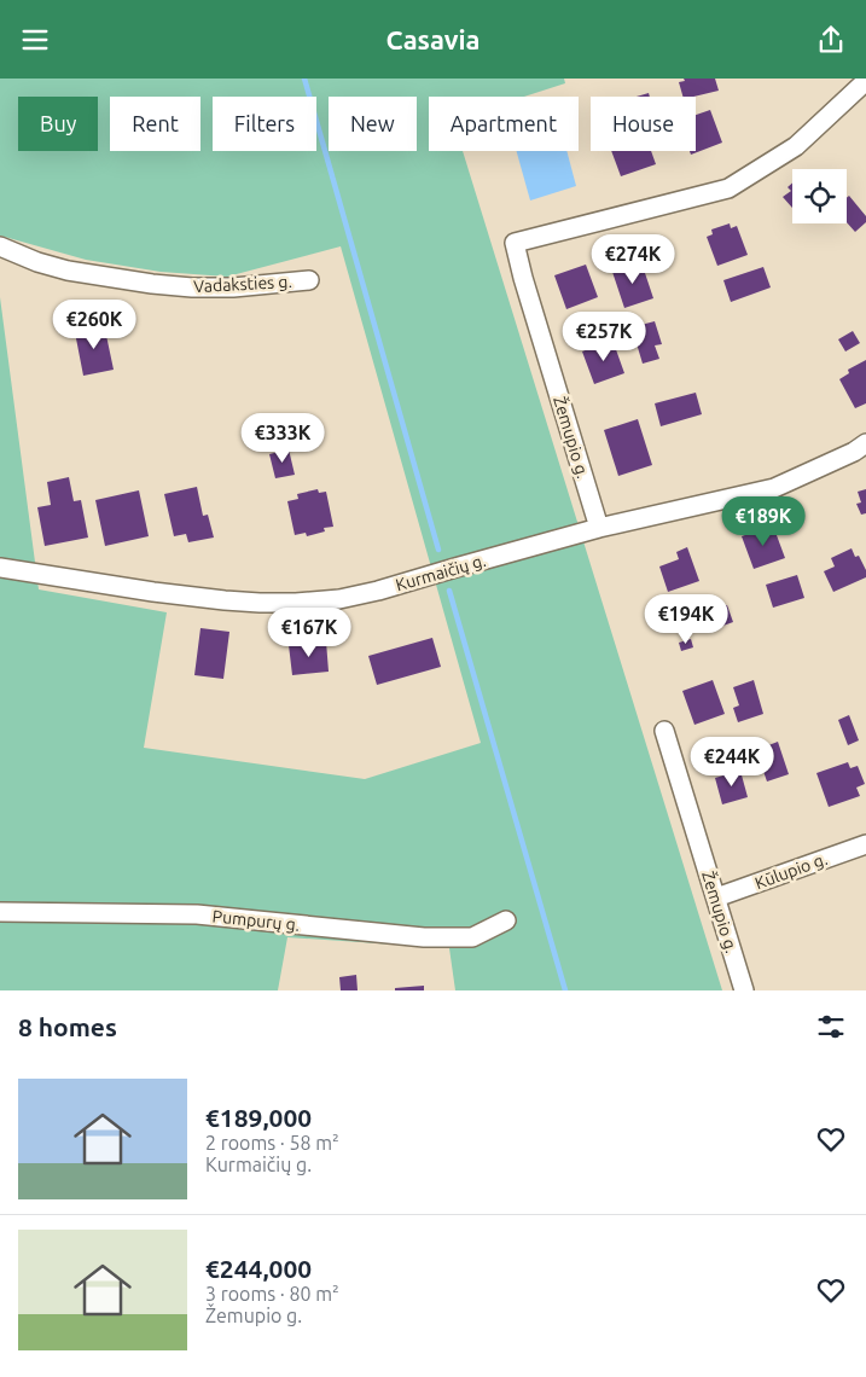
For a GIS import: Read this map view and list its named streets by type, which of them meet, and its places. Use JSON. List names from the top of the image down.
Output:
{
  "streets": {
    "street": [
      "Vadaksties g.",
      "Žemupio g.",
      "Kurmaičių g.",
      "Kūlupio g.",
      "Pumpurų g."
    ]
  },
  "crossings": [
    ["Žemupio g.", "Kurmaičių g."],
    ["Žemupio g.", "Kūlupio g."]
  ],
  "page": {
    "header": "Casavia",
    "chip": [
      "Buy",
      "Rent",
      "Filters",
      "New",
      "Apartment",
      "House"
    ],
    "price": [
      "€274K",
      "€260K",
      "€257K",
      "€333K",
      "€189K",
      "€194K",
      "€167K",
      "€244K"
    ],
    "heading": "8 homes",
    "list": [
      {
        "name": "€189,000",
        "note": "2 rooms · 58 m² · Kurmaičių g."
      },
      {
        "name": "€244,000",
        "note": "3 rooms · 80 m² · Žemupio g."
      }
    ]
  }
}
